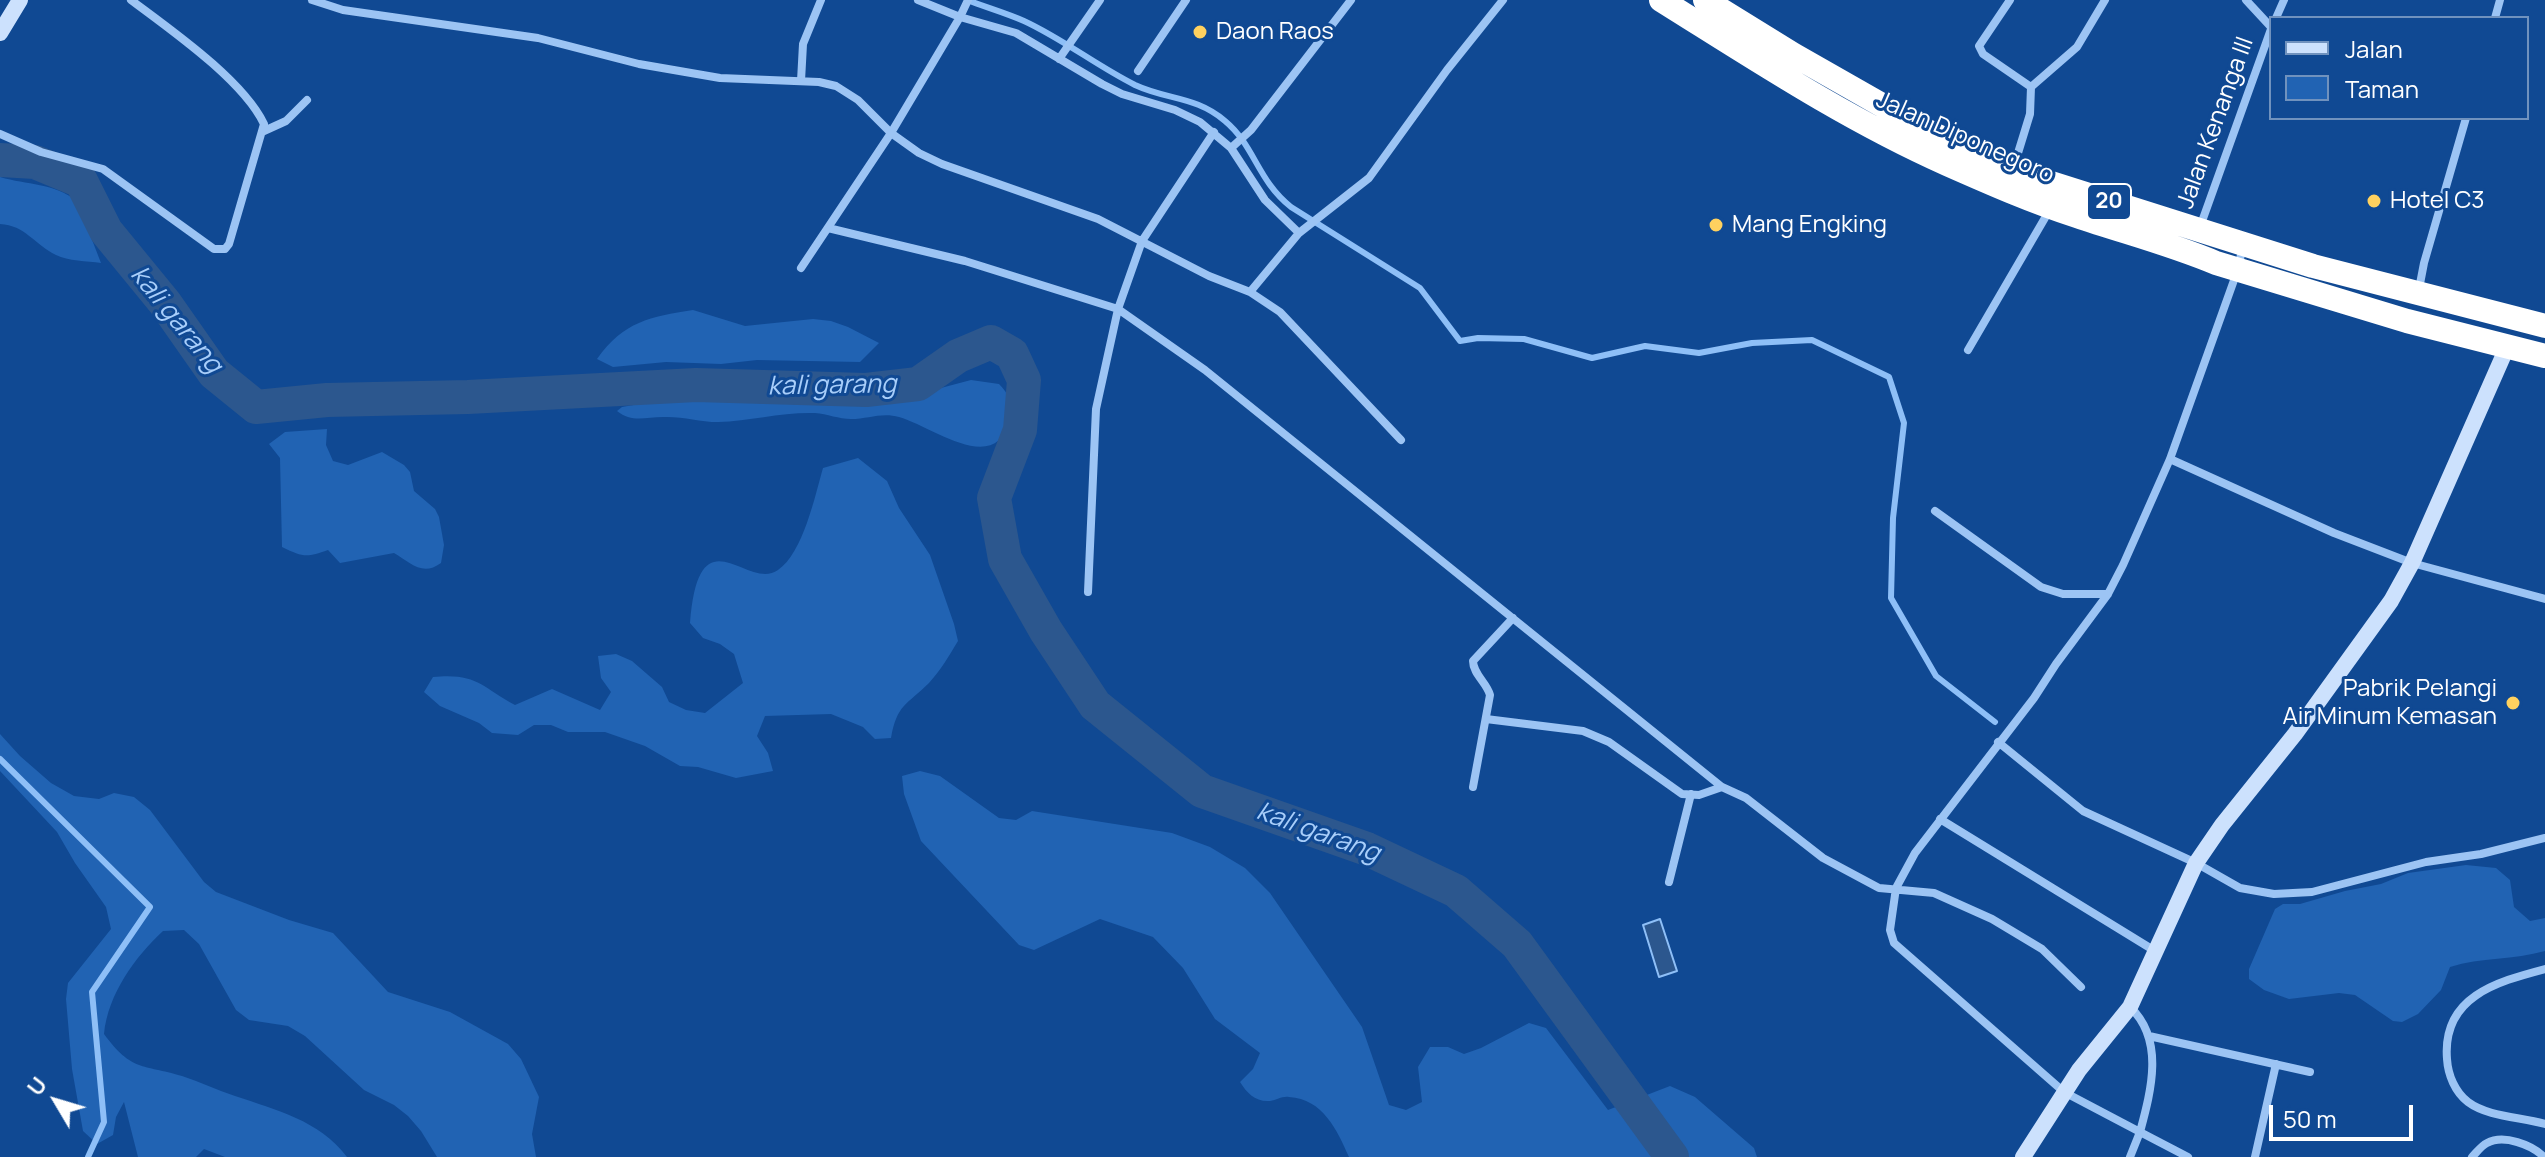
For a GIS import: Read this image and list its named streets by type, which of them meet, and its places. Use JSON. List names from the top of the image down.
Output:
{
  "streets": {
    "highway": ["Jalan Diponegoro", "20"],
    "street": ["Jalan Kenanga III"]
  },
  "crossings": [
    ["Jalan Kenanga III", "Jalan Diponegoro"]
  ],
  "water": ["kali garang"],
  "places": [
    "Daon Raos",
    "Hotel C3",
    "Mang Engking",
    "Pabrik Pelangi Air Minum Kemasan"
  ],
  "legend": ["Jalan", "Taman"],
  "scale_bar": "50 m",
  "north": "top left"
}
